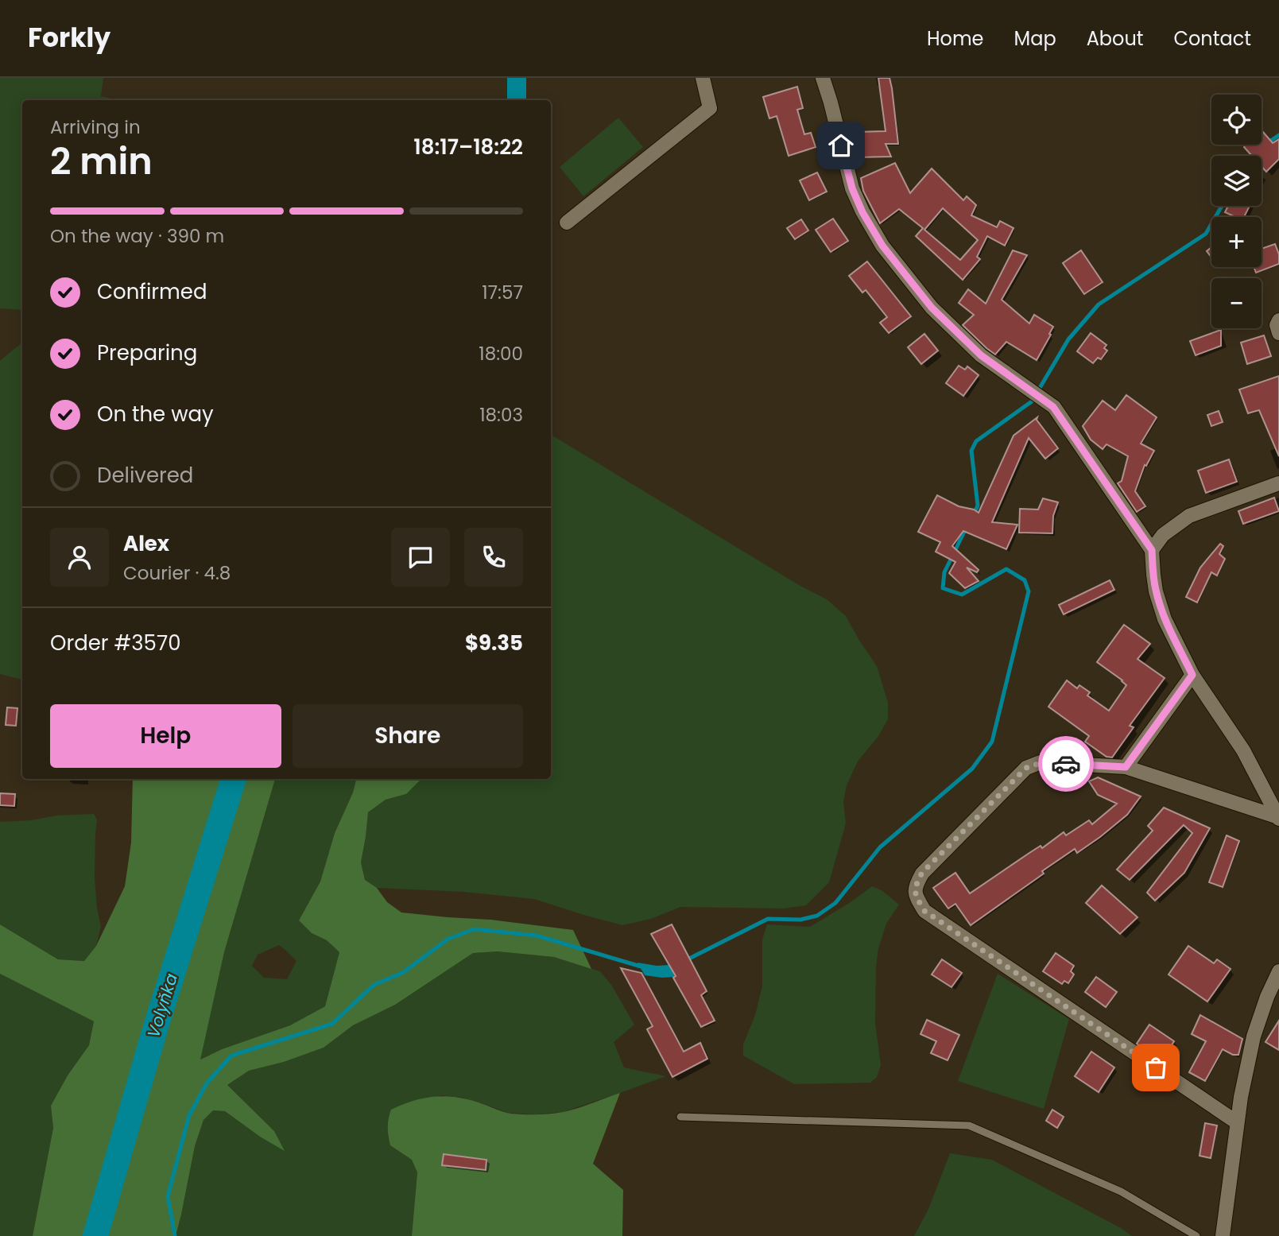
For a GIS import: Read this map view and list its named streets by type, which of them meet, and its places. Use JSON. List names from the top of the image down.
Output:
{
  "water": ["Volyňka"],
  "page": {
    "header": "Forkly",
    "nav": [
      "Home",
      "Map",
      "About",
      "Contact"
    ],
    "map_buttons": ["+", "−"],
    "heading": ["2 min", "Arriving in", "18:17–18:22"],
    "panel": [
      "Alex",
      "Courier · 4.8",
      "Order #3570",
      "$9.35"
    ],
    "bar": "On the way · 390 m",
    "list": [
      ["Confirmed", "17:57"],
      ["Preparing", "18:00"],
      ["On the way", "18:03"],
      "Delivered"
    ],
    "buttons": ["Help", "Share"]
  }
}
